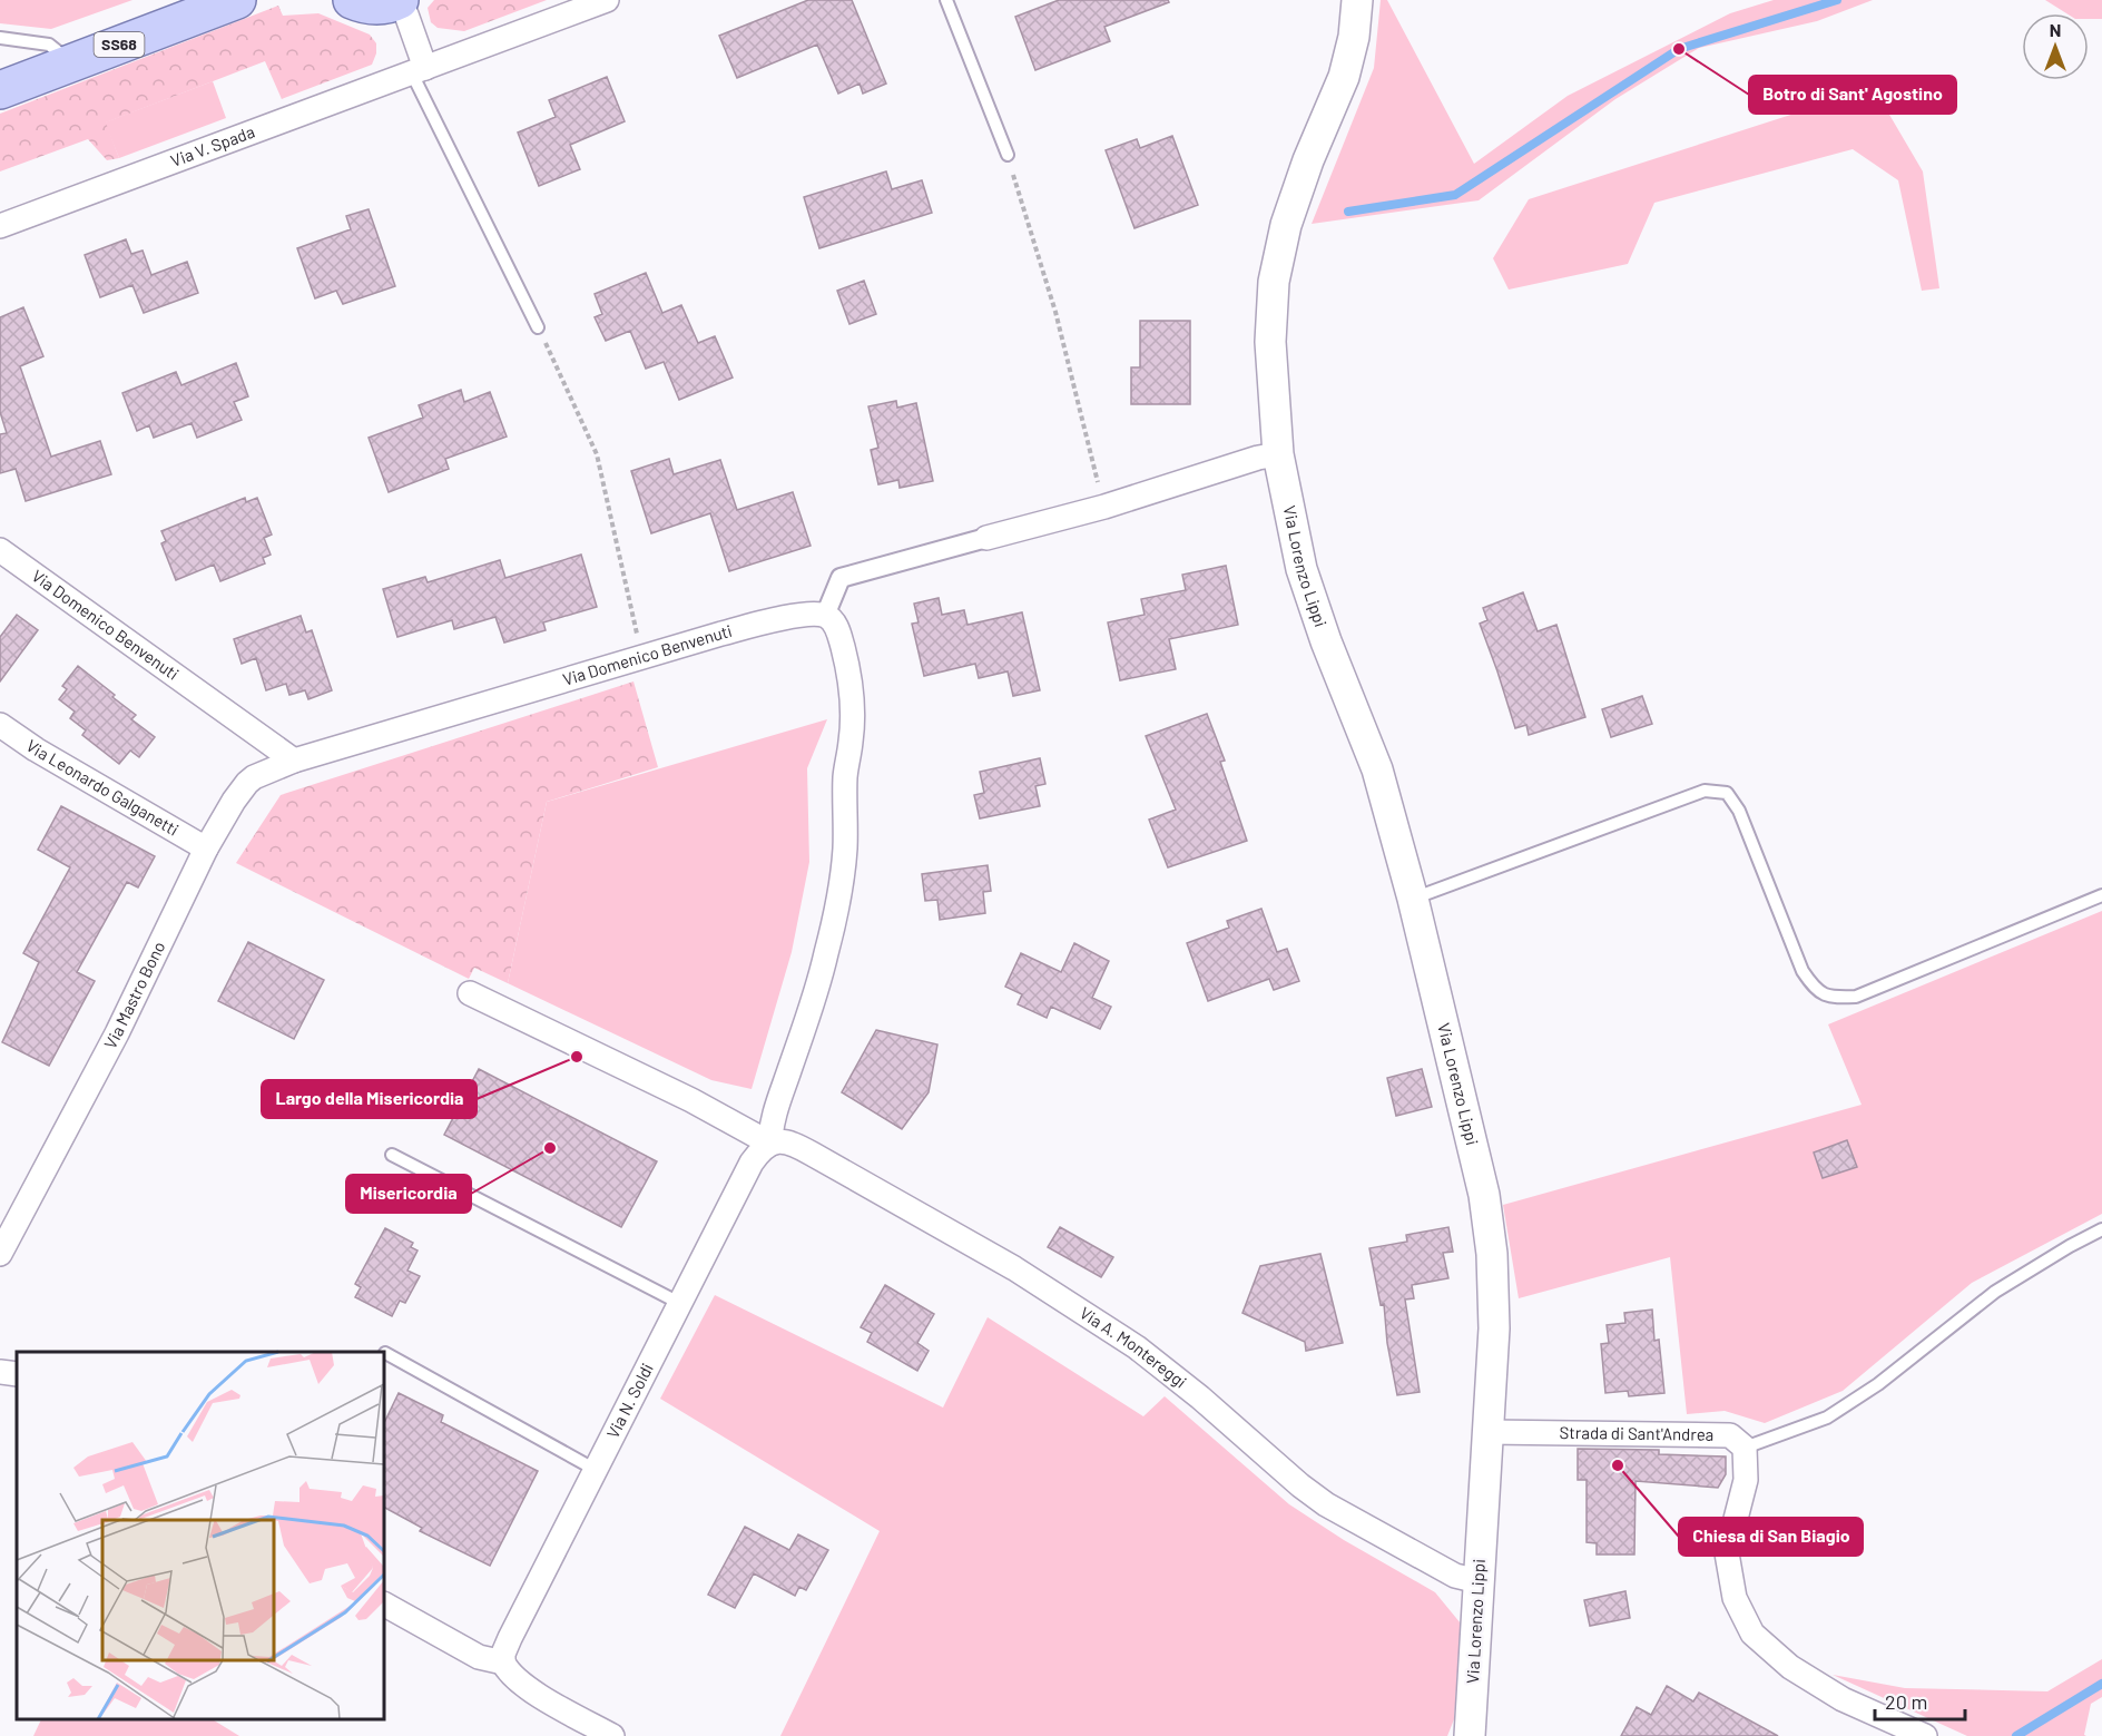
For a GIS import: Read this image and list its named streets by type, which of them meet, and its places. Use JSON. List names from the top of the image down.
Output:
{
  "streets": {
    "main road": ["SS68"],
    "street": [
      "Via V. Spada",
      "Via Lorenzo Lippi",
      "Via Domenico Benvenuti",
      "Via Leonardo Galganetti",
      "Via Mastro Bono",
      "Via A. Montereggi",
      "Via N. Soldi",
      "Strada di Sant'Andrea"
    ]
  },
  "crossings": [
    ["Via Lorenzo Lippi", "Via A. Montereggi"],
    ["Via Lorenzo Lippi", "Strada di Sant'Andrea"],
    ["Via Domenico Benvenuti", "Via Mastro Bono"],
    ["Via Leonardo Galganetti", "Via Mastro Bono"],
    ["Via A. Montereggi", "Via N. Soldi"]
  ],
  "places": [
    "Botro di Sant' Agostino",
    "Largo della Misericordia",
    "Misericordia",
    "Chiesa di San Biagio"
  ],
  "scale_bar": "20 m",
  "north": "top"
}
